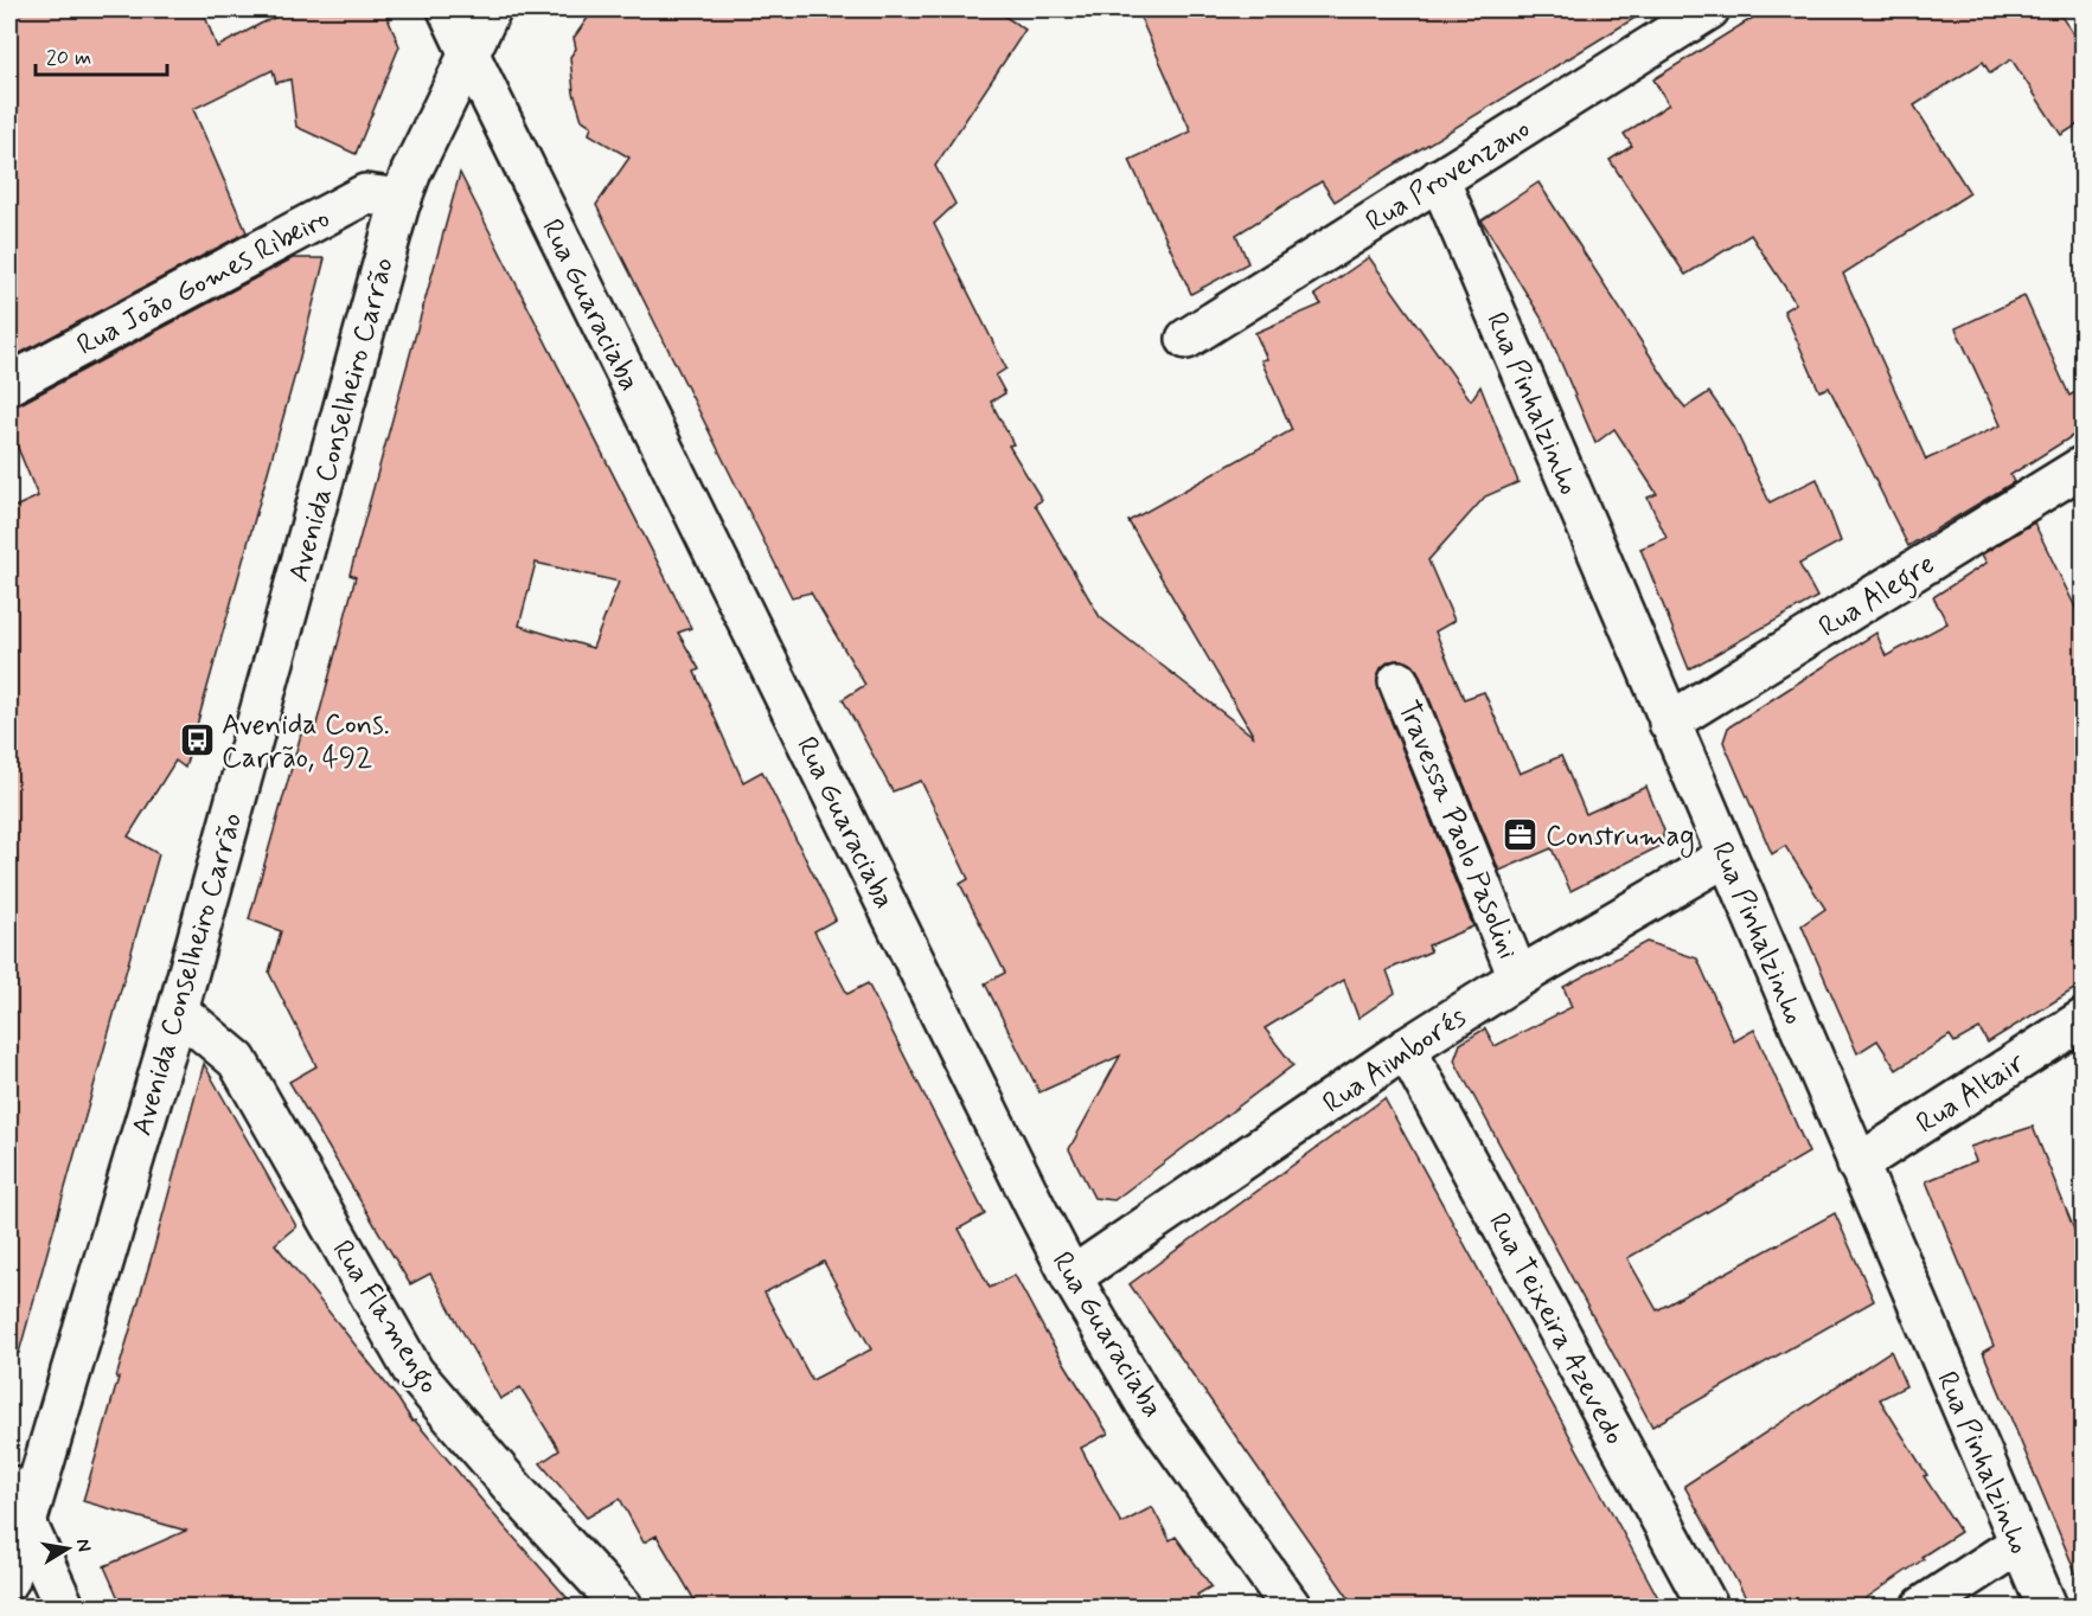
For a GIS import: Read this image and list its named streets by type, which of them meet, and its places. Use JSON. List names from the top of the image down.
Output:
{
  "streets": {
    "street": [
      "Rua Provenzano",
      "Rua João Gomes Ribeiro",
      "Rua Guaraciaba",
      "Rua Pinhalzinho",
      "Avenida Conselheiro Carrão",
      "Rua Alegre",
      "Travessa Paolo Pasolini",
      "Rua Aimborés",
      "Rua Altair",
      "Rua Flamengo",
      "Rua Teixeira Azevedo"
    ]
  },
  "crossings": [
    ["Rua Provenzano", "Rua Pinhalzinho"],
    ["Rua João Gomes Ribeiro", "Avenida Conselheiro Carrão"],
    ["Rua Guaraciaba", "Avenida Conselheiro Carrão"],
    ["Rua Guaraciaba", "Rua Aimborés"],
    ["Rua Pinhalzinho", "Rua Alegre"],
    ["Rua Pinhalzinho", "Rua Aimborés"],
    ["Rua Pinhalzinho", "Rua Altair"],
    ["Avenida Conselheiro Carrão", "Rua Flamengo"],
    ["Travessa Paolo Pasolini", "Rua Aimborés"],
    ["Rua Aimborés", "Rua Teixeira Azevedo"]
  ],
  "places": {
    "bus stop": ["Avenida Cons. Carrão, 492"],
    "office": ["Construmag"]
  },
  "scale_bar": "20 m",
  "north": "right"
}
